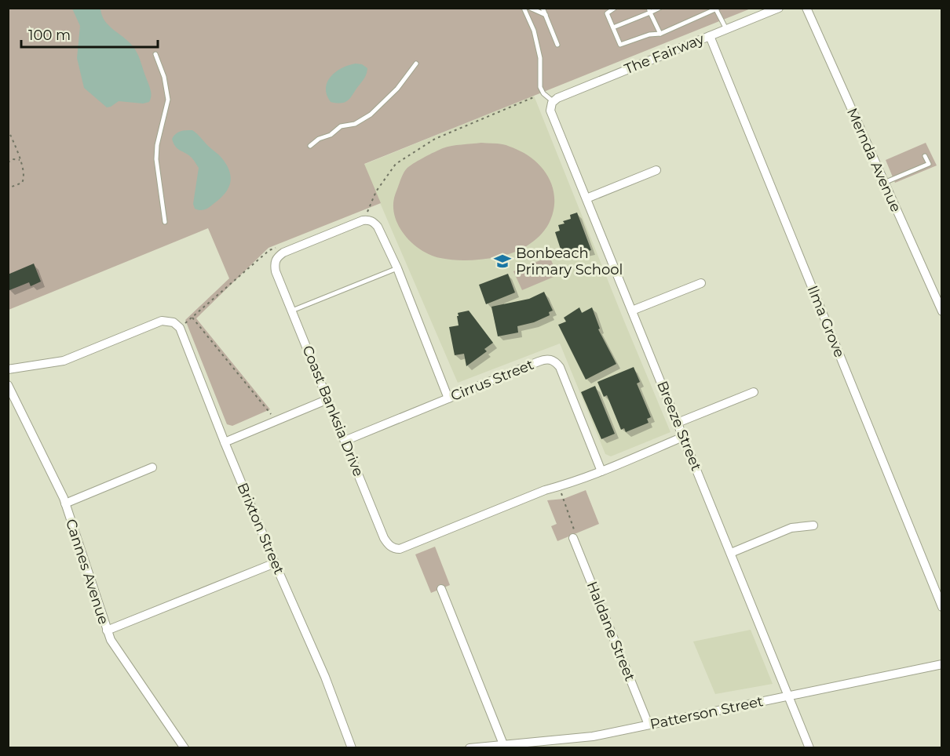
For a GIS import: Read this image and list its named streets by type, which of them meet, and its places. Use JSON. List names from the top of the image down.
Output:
{
  "streets": {
    "street": [
      "The Fairway",
      "Mernda Avenue",
      "Ilma Grove",
      "Cirrus Street",
      "Coast Banksia Drive",
      "Breeze Street",
      "Brixton Street",
      "Cannes Avenue",
      "Haldane Street",
      "Patterson Street"
    ]
  },
  "crossings": [
    ["The Fairway", "Ilma Grove"],
    ["The Fairway", "Breeze Street"],
    ["Cirrus Street", "Coast Banksia Drive"],
    ["Coast Banksia Drive", "Breeze Street"],
    ["Breeze Street", "Patterson Street"],
    ["Haldane Street", "Patterson Street"]
  ],
  "places": {
    "school or university": ["Bonbeach Primary School"]
  },
  "scale_bar": "100 m"
}
